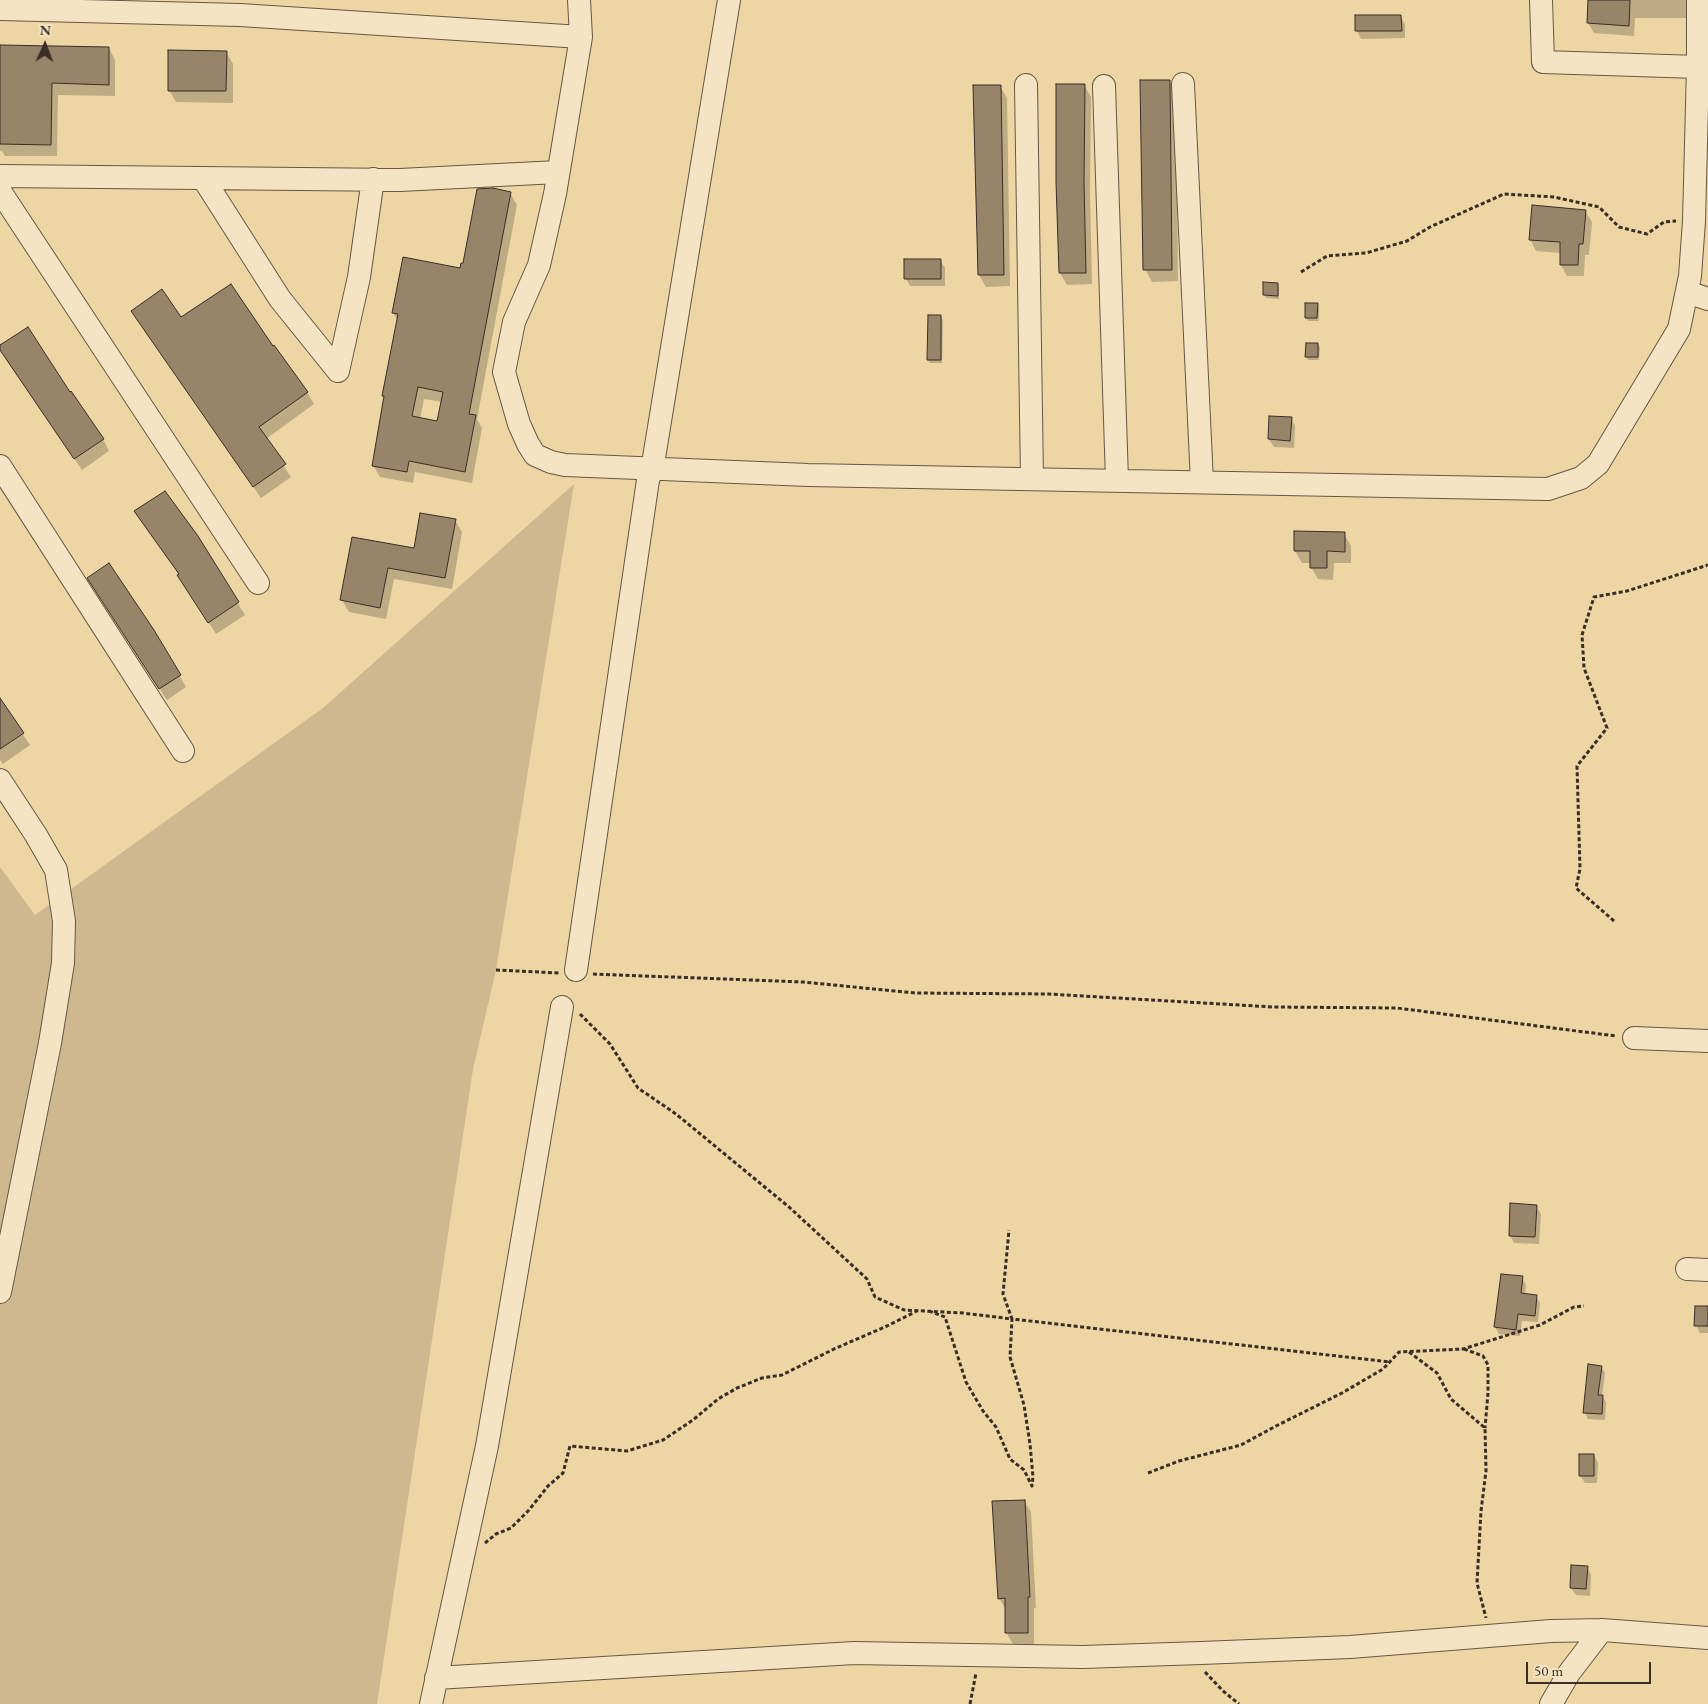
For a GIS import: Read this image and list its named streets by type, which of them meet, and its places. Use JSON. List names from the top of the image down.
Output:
{
  "scale_bar": "50 m",
  "north": "top"
}
